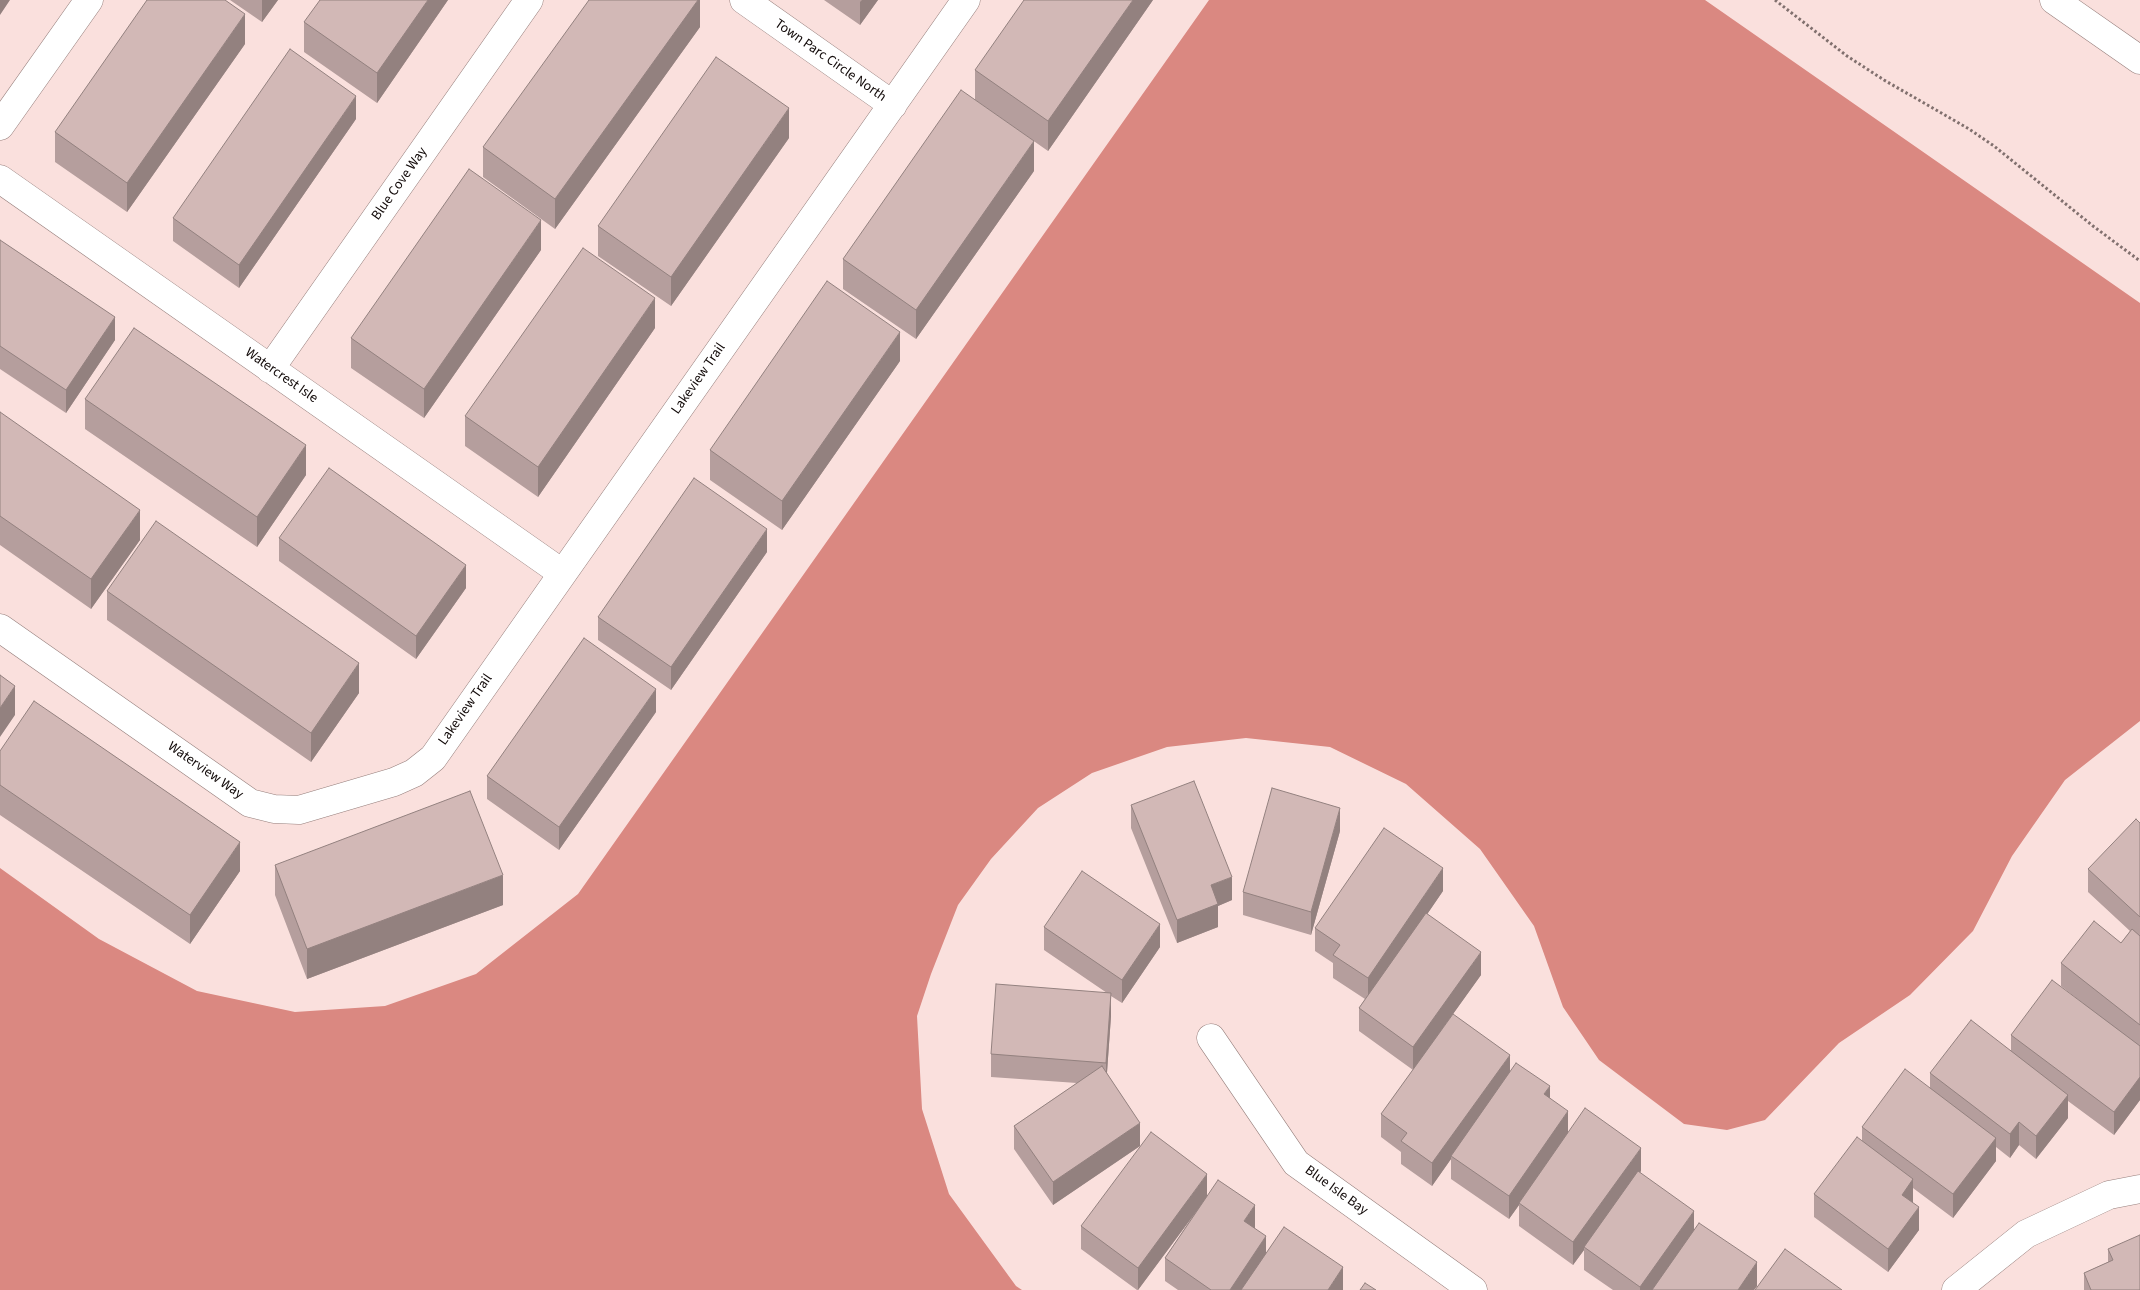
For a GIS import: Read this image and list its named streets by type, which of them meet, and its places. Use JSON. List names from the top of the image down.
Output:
{
  "streets": {
    "street": [
      "Town Parc Circle North",
      "Blue Cove Way",
      "Watercrest Isle",
      "Lakeview Trail",
      "Waterview Way",
      "Blue Isle Bay"
    ]
  },
  "crossings": [
    ["Town Parc Circle North", "Lakeview Trail"],
    ["Blue Cove Way", "Watercrest Isle"],
    ["Watercrest Isle", "Lakeview Trail"],
    ["Lakeview Trail", "Waterview Way"]
  ]
}
